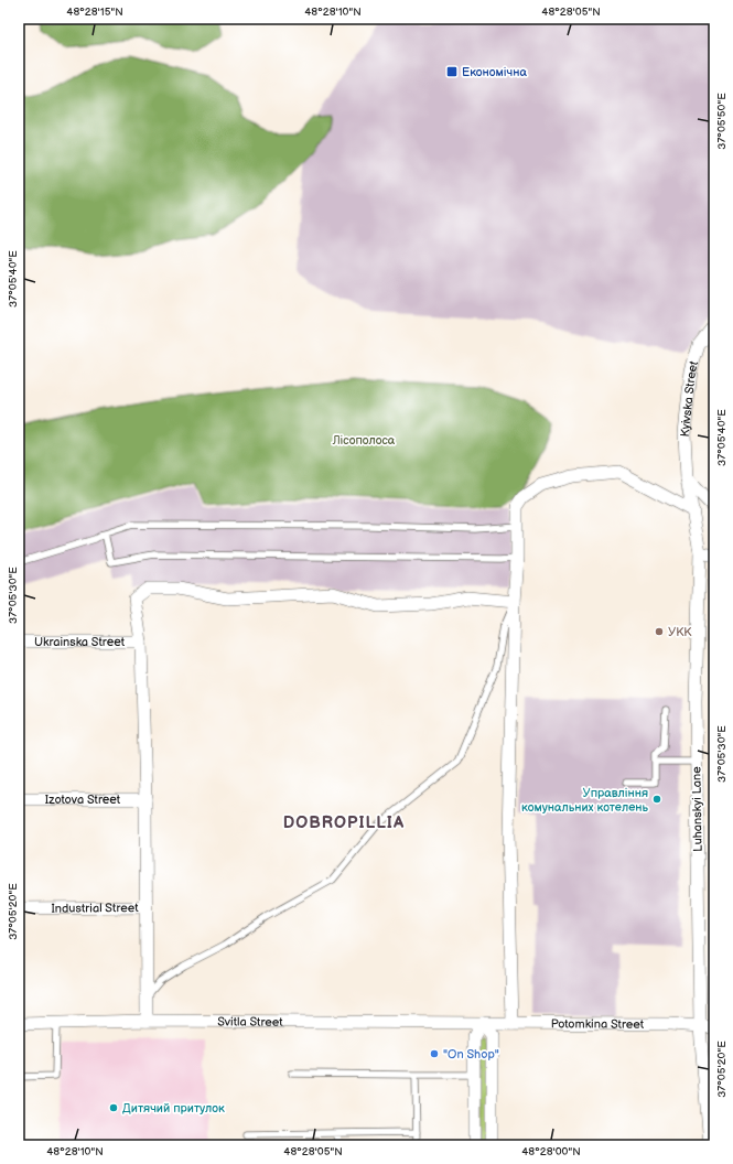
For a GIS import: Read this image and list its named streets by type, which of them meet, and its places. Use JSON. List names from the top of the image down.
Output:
{
  "streets": {
    "street": [
      "Kyivska Street",
      "Ukrainska Street",
      "Izotova Street",
      "Luhanskyi Lane",
      "Industrial Street",
      "Svitla Street",
      "Potomkina Street"
    ]
  },
  "crossings": [
    ["Kyivska Street", "Luhanskyi Lane"],
    ["Luhanskyi Lane", "Potomkina Street"],
    ["Svitla Street", "Potomkina Street"]
  ],
  "districts": ["DOBROPILLIA"],
  "parks": ["Лісополоса"],
  "places": {
    "transit": ["Економічна"],
    "other": [
      "УКК",
      "Управління комунальних котелень",
      "\"On Shop\"",
      "Дитячий притулок"
    ]
  },
  "coordinates": [
    "48°28'15\"N",
    "48°28'10\"N",
    "48°28'05\"N",
    "37°05'50\"E",
    "37°05'40\"E",
    "37°05'30\"E",
    "37°05'20\"E",
    "48°28'00\"N"
  ]
}
